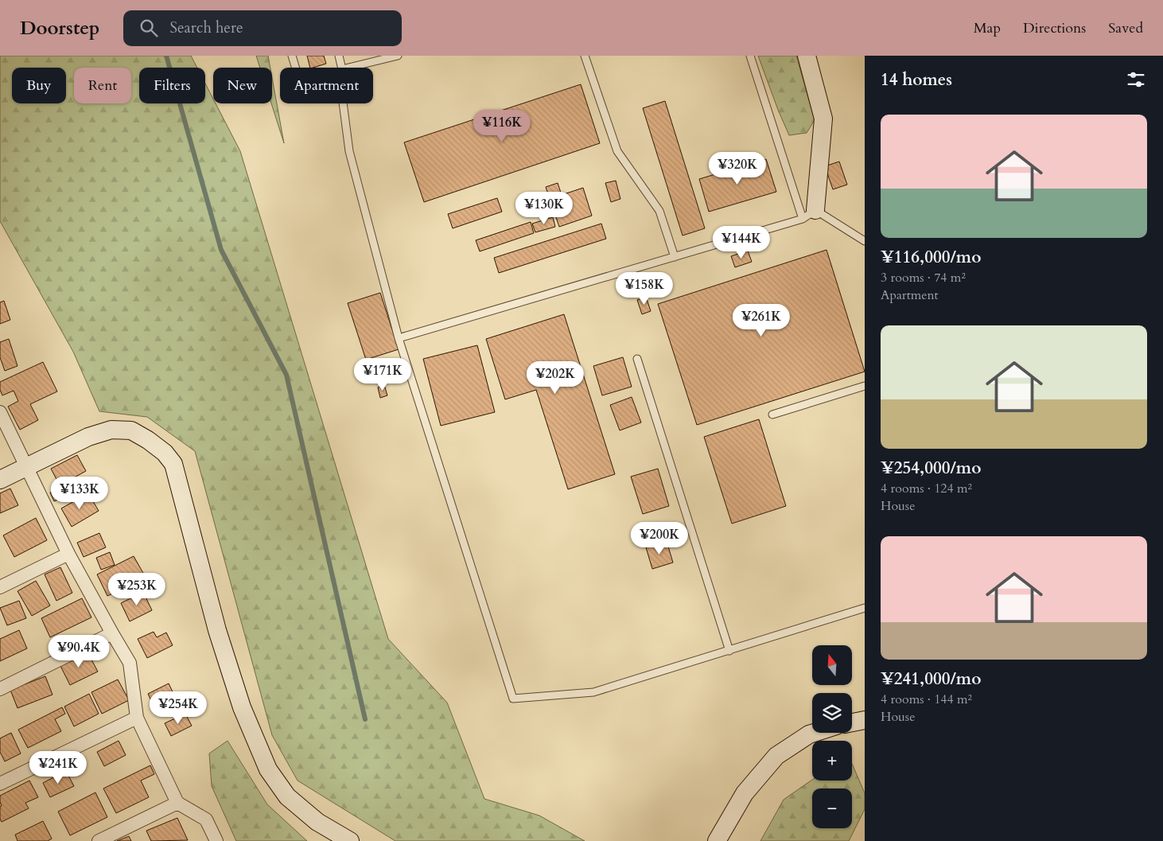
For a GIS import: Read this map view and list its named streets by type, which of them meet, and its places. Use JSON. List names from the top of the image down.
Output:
{
  "north": "top",
  "page": {
    "header": "Doorstep",
    "search": "Search here",
    "nav": ["Map", "Directions", "Saved"],
    "heading": "14 homes",
    "chip": [
      "Buy",
      "Rent",
      "Filters",
      "New",
      "Apartment"
    ],
    "list": [
      {
        "name": "¥116,000/mo",
        "note": "3 rooms · 74 m² · Apartment"
      },
      {
        "name": "¥254,000/mo",
        "note": "4 rooms · 124 m² · House"
      },
      {
        "name": "¥241,000/mo",
        "note": "4 rooms · 144 m² · House"
      }
    ],
    "price": [
      "¥116K",
      "¥320K",
      "¥130K",
      "¥144K",
      "¥158K",
      "¥261K",
      "¥171K",
      "¥202K",
      "¥133K",
      "¥200K",
      "¥253K",
      "¥90.4K",
      "¥254K",
      "¥241K"
    ],
    "map_buttons": ["+", "−"]
  }
}
